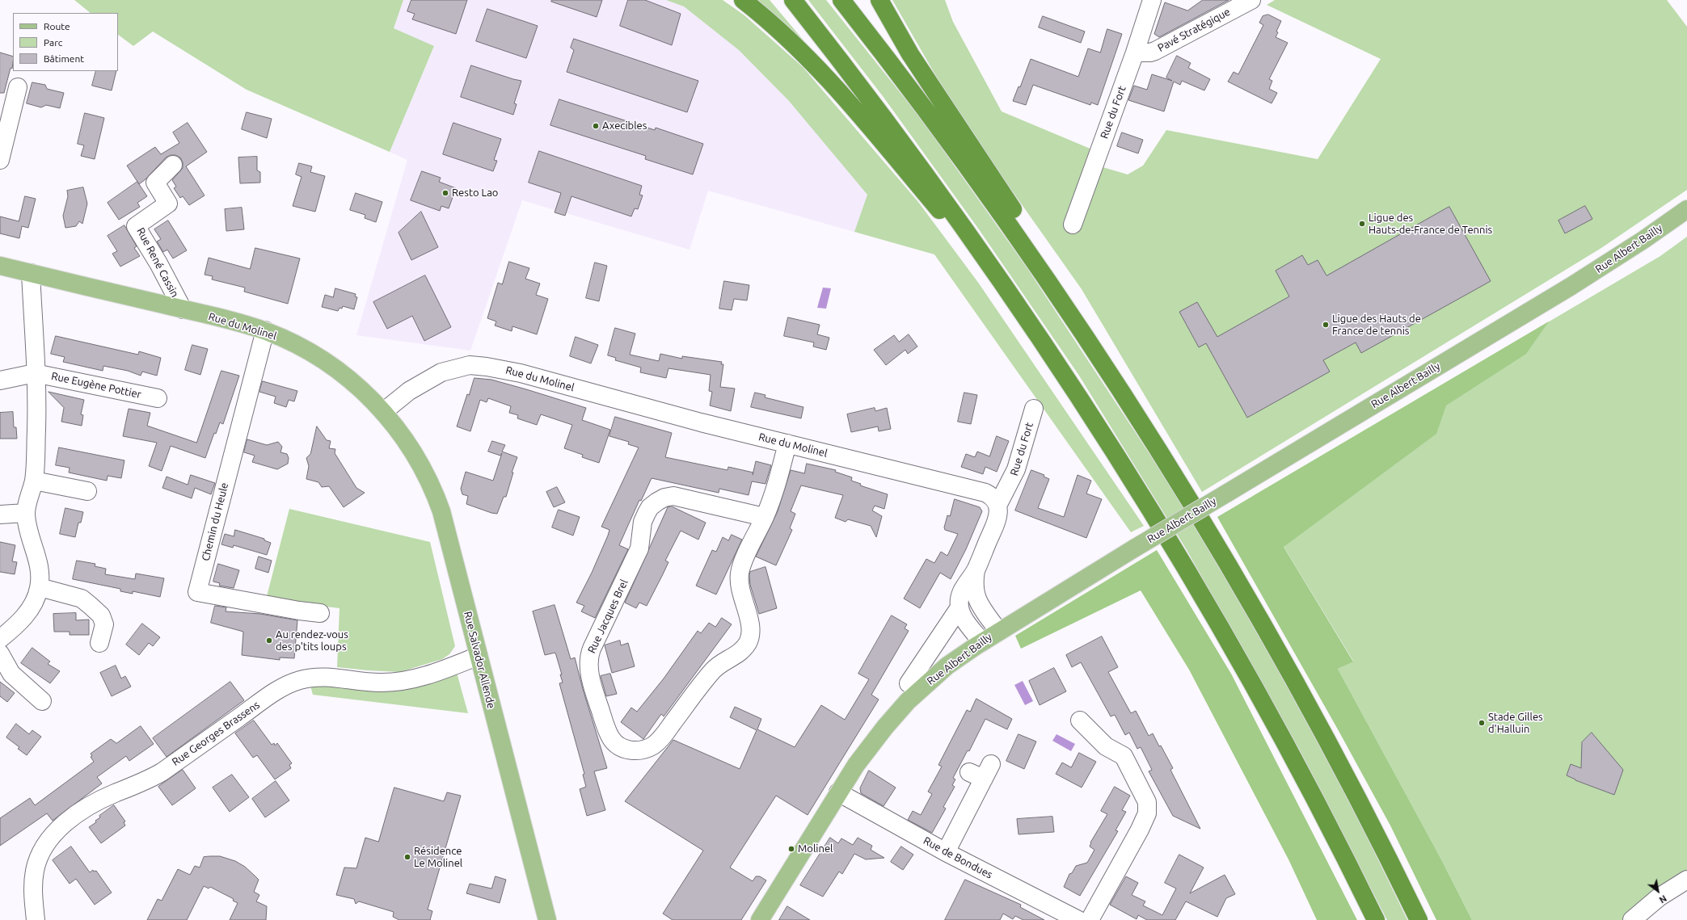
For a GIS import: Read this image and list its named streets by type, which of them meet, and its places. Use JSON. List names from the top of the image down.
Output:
{
  "streets": {
    "main road": ["Rue Albert Bailly", "Rue du Molinel", "Rue Salvador Allende"],
    "street": [
      "Pavé Stratégique",
      "Rue du Fort",
      "Rue René Cassin",
      "Rue Eugène Pottier",
      "Chemin du Heule",
      "Rue Jacques Brel",
      "Rue Georges Brassens",
      "Rue de Bondues"
    ]
  },
  "crossings": [
    ["Pavé Stratégique", "Rue du Fort"],
    ["Rue du Fort", "Rue du Molinel"],
    ["Rue Albert Bailly", "Rue de Bondues"],
    ["Rue René Cassin", "Rue du Molinel"],
    ["Rue du Molinel", "Rue Eugène Pottier"],
    ["Rue du Molinel", "Chemin du Heule"],
    ["Rue du Molinel", "Rue Jacques Brel"],
    ["Rue du Molinel", "Rue Salvador Allende"],
    ["Rue Salvador Allende", "Rue Georges Brassens"]
  ],
  "places": [
    "Axecibles",
    "Resto Lao",
    "Ligue des Hauts-de-France de Tennis",
    "Ligue des Hauts de France de tennis",
    "Au rendez-vous des p'tits loups",
    "Stade Gilles d'Halluin",
    "Molinel",
    "Résidence Le Molinel"
  ],
  "legend": ["Route", "Parc", "Bâtiment"],
  "north": "bottom right"
}
